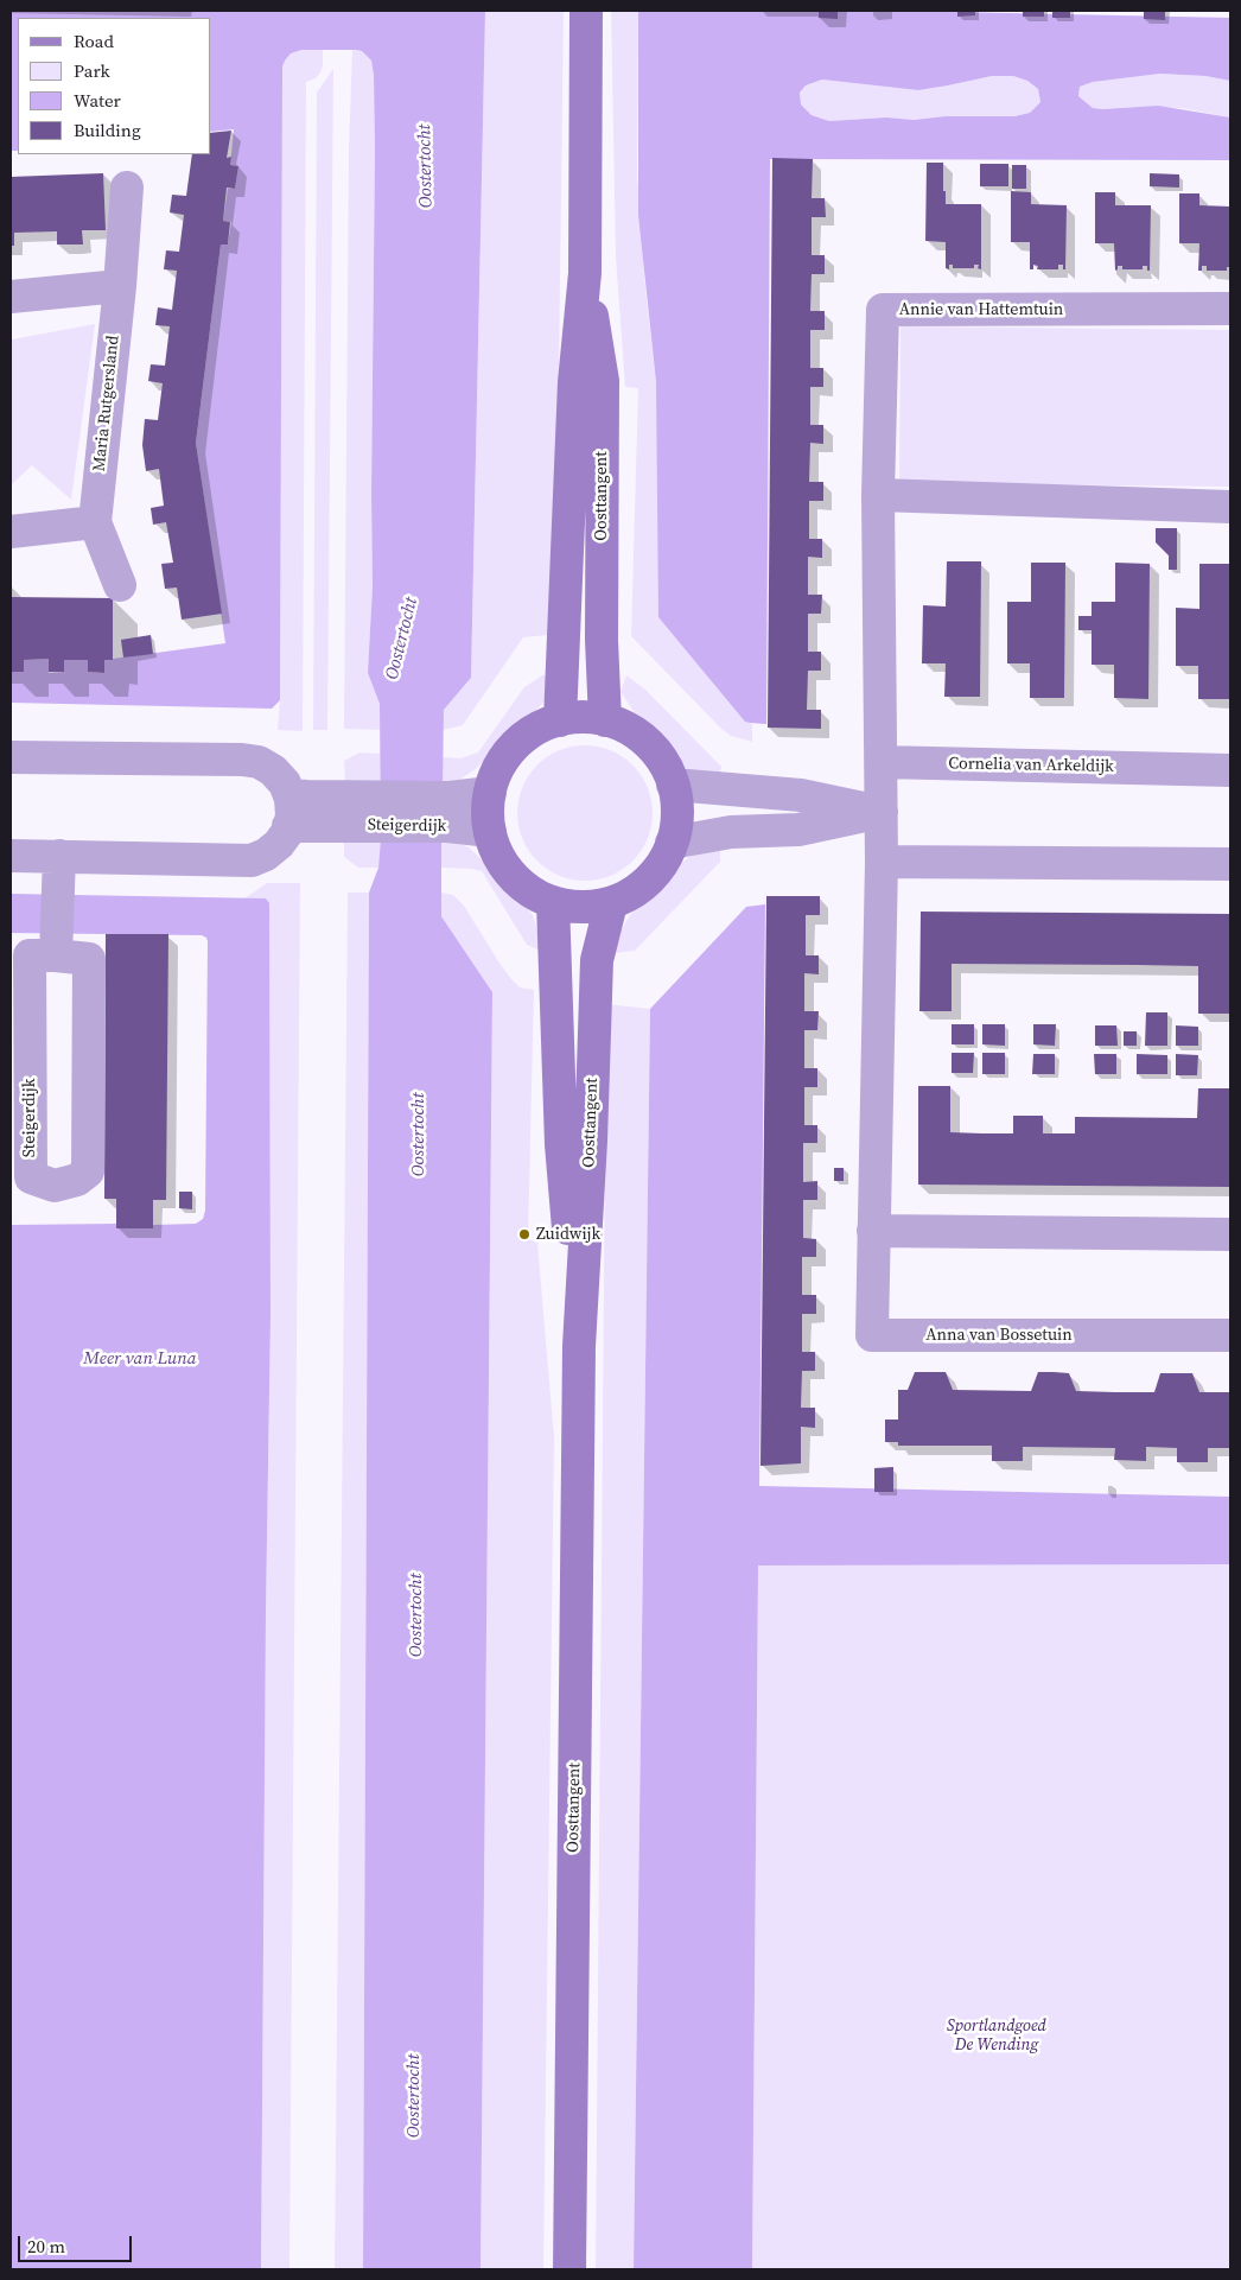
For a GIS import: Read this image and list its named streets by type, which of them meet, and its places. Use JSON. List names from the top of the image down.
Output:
{
  "streets": {
    "main road": ["Oosttangent"],
    "street": [
      "Annie van Hattemtuin",
      "Maria Rutgersland",
      "Cornelia van Arkeldijk",
      "Steigerdijk",
      "Anna van Bossetuin"
    ]
  },
  "crossings": [
    ["Annie van Hattemtuin", "Cornelia van Arkeldijk"],
    ["Oosttangent", "Steigerdijk"]
  ],
  "water": ["Oostertocht", "Meer van Luna"],
  "parks": ["Sportlandgoed De Wending"],
  "places": ["Zuidwijk"],
  "legend": [
    "Road",
    "Park",
    "Water",
    "Building"
  ],
  "scale_bar": "20 m"
}
